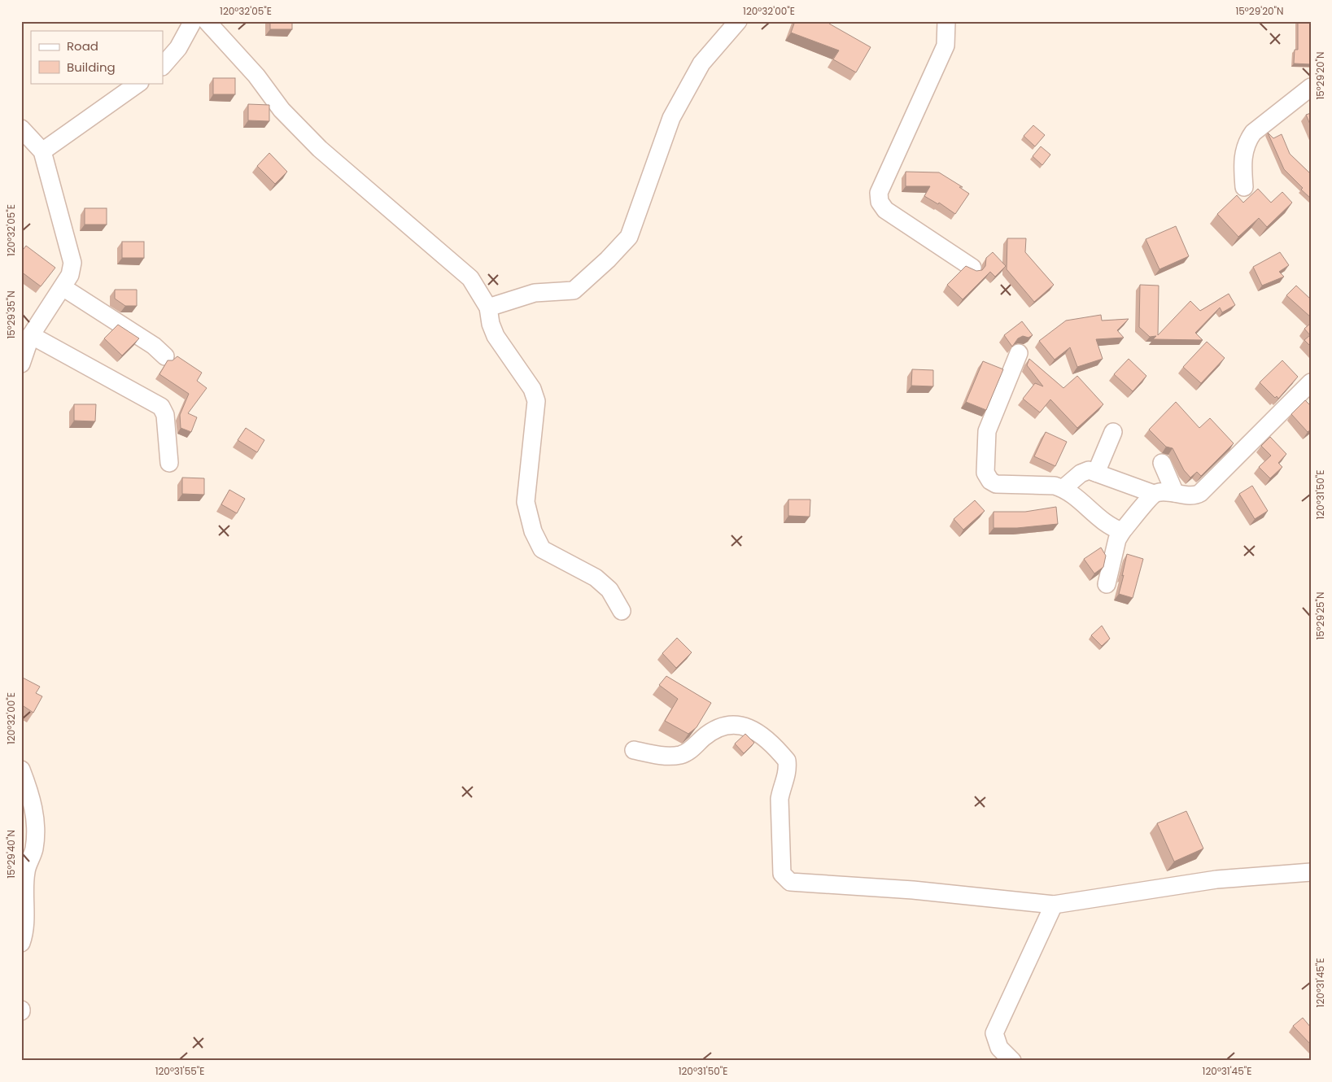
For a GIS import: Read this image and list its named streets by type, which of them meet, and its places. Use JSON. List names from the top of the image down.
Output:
{
  "legend": ["Road", "Building"],
  "coordinates": [
    "120°32'05\"E",
    "120°32'00\"E",
    "15°29'20\"N",
    "15°29'35\"N",
    "120°31'50\"E",
    "15°29'25\"N",
    "15°29'40\"N",
    "120°31'45\"E",
    "120°31'55\"E"
  ]
}
